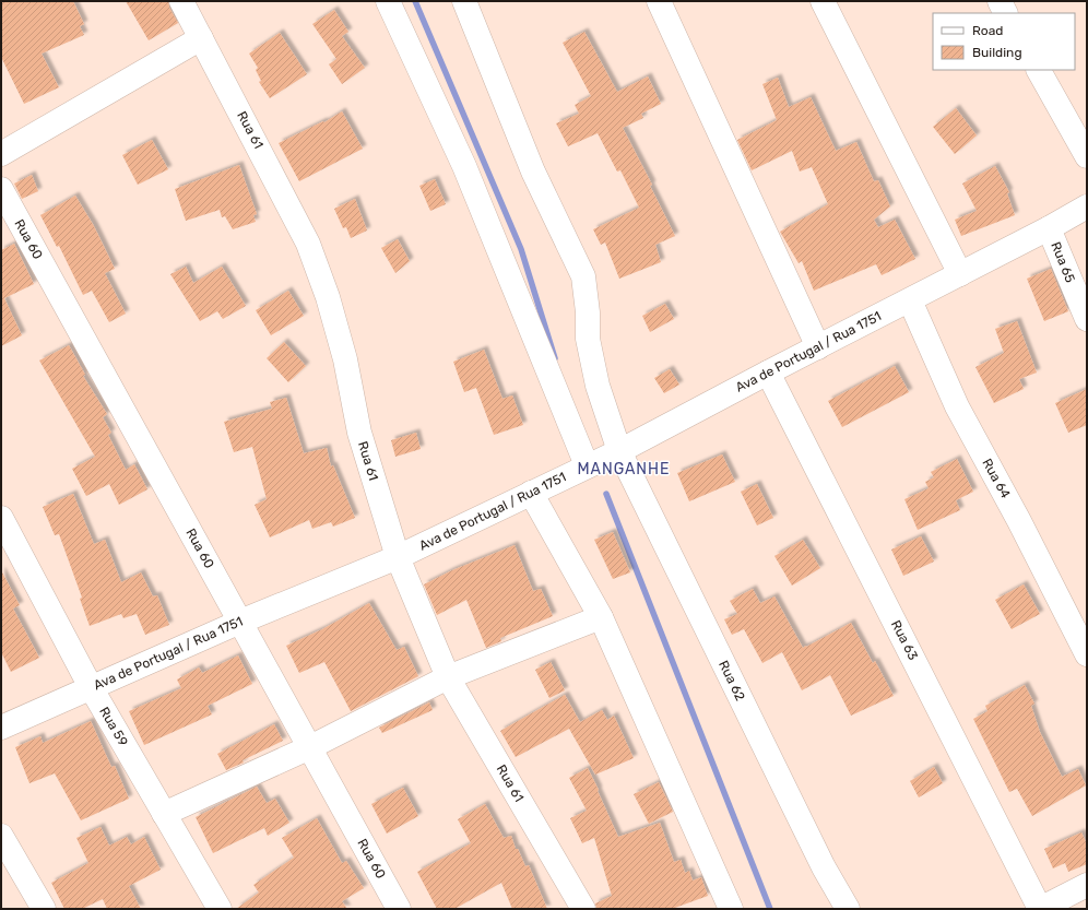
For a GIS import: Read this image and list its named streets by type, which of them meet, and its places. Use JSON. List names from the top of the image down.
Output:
{
  "streets": {
    "street": [
      "Rua 61",
      "Rua 60",
      "Rua 65",
      "Ava de Portugal / Rua 1751",
      "Rua 64",
      "Rua 63",
      "Rua 62",
      "Rua 59"
    ]
  },
  "crossings": [
    ["Rua 61", "Ava de Portugal / Rua 1751"],
    ["Rua 60", "Ava de Portugal / Rua 1751"],
    ["Rua 65", "Ava de Portugal / Rua 1751"],
    ["Ava de Portugal / Rua 1751", "Rua 64"],
    ["Ava de Portugal / Rua 1751", "Rua 63"],
    ["Ava de Portugal / Rua 1751", "Rua 62"],
    ["Ava de Portugal / Rua 1751", "Rua 59"]
  ],
  "districts": ["MANGANHE"],
  "legend": ["Road", "Building"]
}
